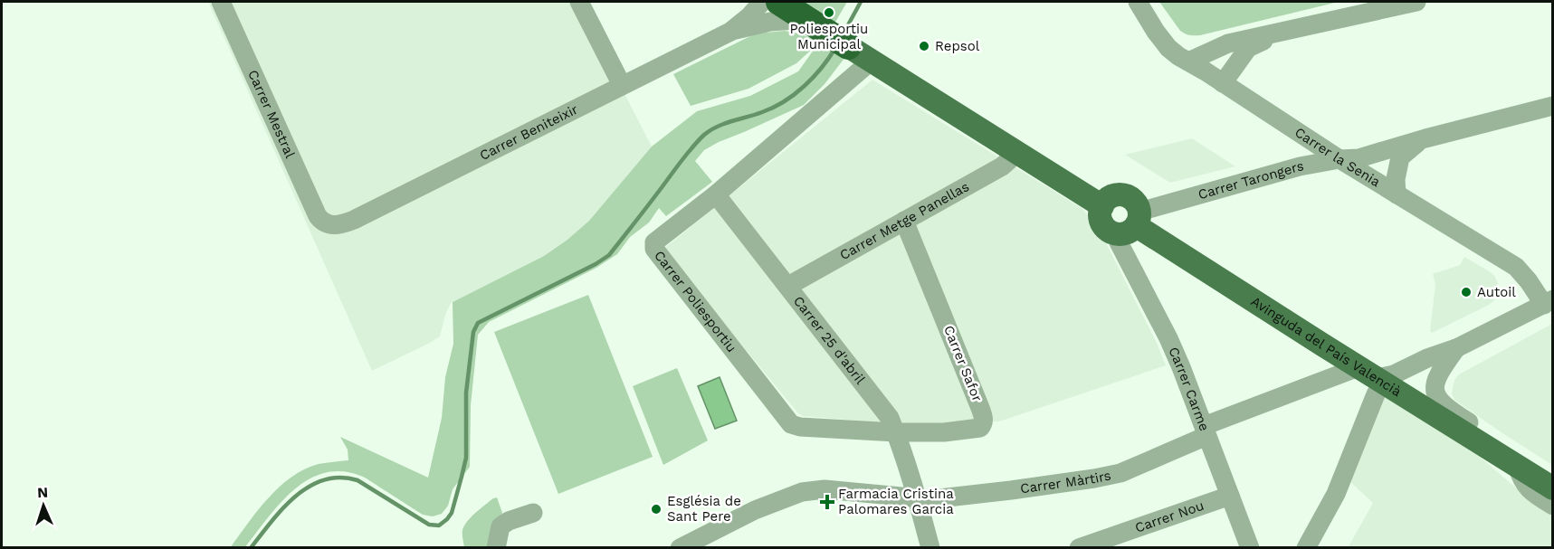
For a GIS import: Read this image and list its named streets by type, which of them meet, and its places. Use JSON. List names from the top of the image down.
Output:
{
  "streets": {
    "main road": ["Avinguda del País Valencià"],
    "street": [
      "Carrer Mestral",
      "Carrer Beniteixir",
      "Carrer la Senia",
      "Carrer Tarongers",
      "Carrer Metge Panellas",
      "Carrer Poliesportiu",
      "Carrer 25 d'abril",
      "Carrer Safor",
      "Carrer Carme",
      "Carrer Màrtirs",
      "Carrer Nou"
    ]
  },
  "crossings": [
    ["Carrer Mestral", "Carrer Beniteixir"],
    ["Carrer la Senia", "Carrer Tarongers"],
    ["Carrer la Senia", "Carrer Màrtirs"],
    ["Carrer Tarongers", "Avinguda del País Valencià"],
    ["Carrer Tarongers", "Carrer Carme"],
    ["Carrer Metge Panellas", "Carrer 25 d'abril"],
    ["Carrer Metge Panellas", "Carrer Safor"],
    ["Carrer Poliesportiu", "Carrer 25 d'abril"],
    ["Carrer Poliesportiu", "Carrer Safor"],
    ["Carrer 25 d'abril", "Carrer Safor"],
    ["Carrer 25 d'abril", "Carrer Màrtirs"],
    ["Avinguda del País Valencià", "Carrer Carme"],
    ["Avinguda del País Valencià", "Carrer Màrtirs"],
    ["Carrer Carme", "Carrer Màrtirs"],
    ["Carrer Carme", "Carrer Nou"]
  ],
  "places": {
    "other": [
      "Poliesportiu Municipal",
      "Repsol",
      "Autoil",
      "Església de Sant Pere"
    ],
    "health": ["Farmacia Cristina Palomares Garcia"]
  },
  "north": "top"
}
